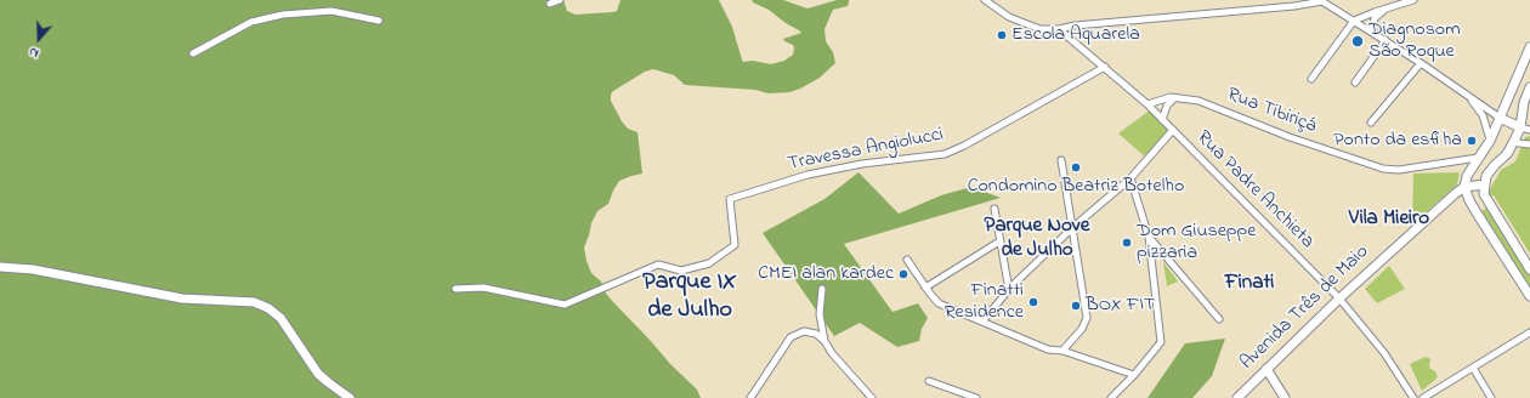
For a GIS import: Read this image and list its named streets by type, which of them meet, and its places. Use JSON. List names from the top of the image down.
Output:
{
  "streets": {
    "main road": ["Avenida Três de Maio"],
    "street": ["Rua Tibiriçá", "Travessa Angiolucci", "Rua Padre Anchieta"]
  },
  "crossings": [
    ["Rua Tibiriçá", "Rua Padre Anchieta"],
    ["Travessa Angiolucci", "Rua Padre Anchieta"],
    ["Rua Padre Anchieta", "Avenida Três de Maio"]
  ],
  "districts": [
    "Vila Mieiro",
    "Parque Nove de Julho",
    "Parque IX de Julho",
    "Finati"
  ],
  "places": [
    "Escola Aquarela",
    "Diagnosom São Roque",
    "Ponto da esfiha",
    "Condomino Beatriz Botelho",
    "Dom Giuseppe pizzaria",
    "CMEI alan kardec",
    "Finatti Residence",
    "BOX FIT"
  ],
  "north": "bottom"
}
